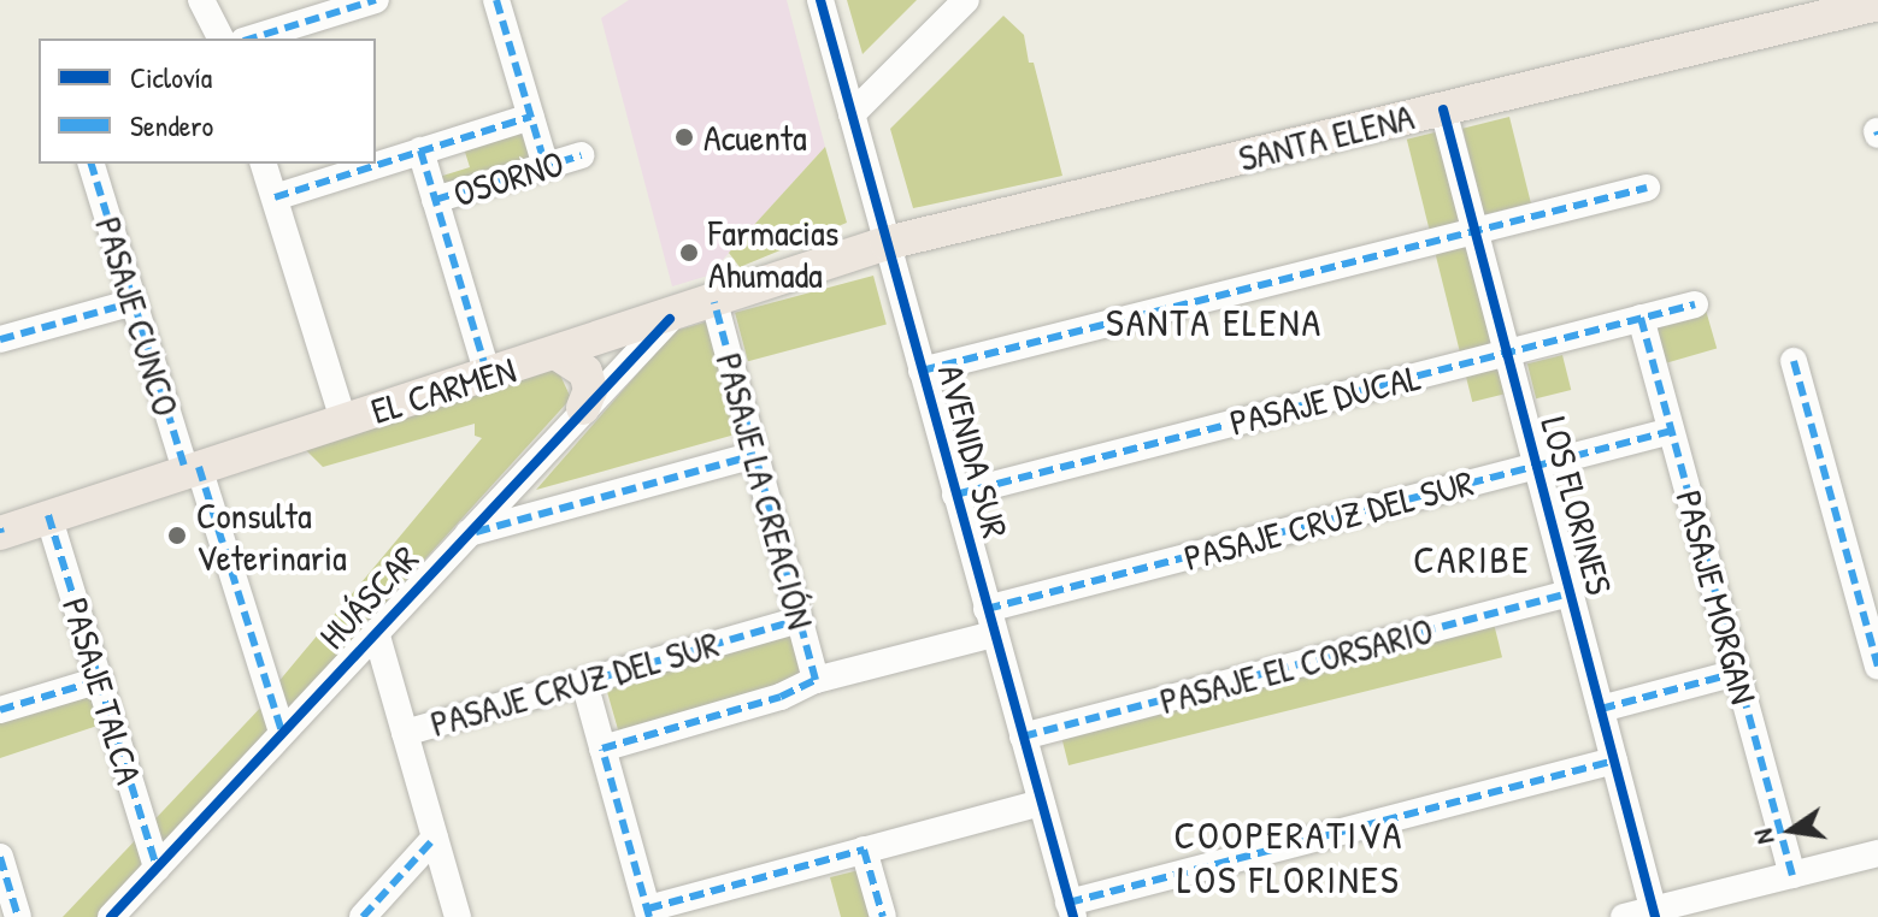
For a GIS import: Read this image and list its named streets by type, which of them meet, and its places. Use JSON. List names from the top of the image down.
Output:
{
  "streets": {
    "main road": ["SANTA ELENA", "EL CARMEN"],
    "street": [
      "OSORNO",
      "PASAJE CUNCO",
      "PASAJE DUCAL",
      "AVENIDA SUR",
      "PASAJE LA CREACIÓN",
      "LOS FLORINES",
      "PASAJE CRUZ DEL SUR",
      "HUÁSCAR",
      "PASAJE MORGAN",
      "PASAJE EL CORSARIO",
      "PASAJE TALCA"
    ]
  },
  "crossings": [
    ["SANTA ELENA", "EL CARMEN"],
    ["SANTA ELENA", "AVENIDA SUR"],
    ["SANTA ELENA", "LOS FLORINES"],
    ["PASAJE CUNCO", "EL CARMEN"],
    ["PASAJE CUNCO", "HUÁSCAR"],
    ["EL CARMEN", "AVENIDA SUR"],
    ["EL CARMEN", "PASAJE LA CREACIÓN"],
    ["EL CARMEN", "HUÁSCAR"],
    ["EL CARMEN", "PASAJE TALCA"],
    ["PASAJE DUCAL", "AVENIDA SUR"],
    ["PASAJE DUCAL", "LOS FLORINES"],
    ["PASAJE DUCAL", "PASAJE MORGAN"],
    ["AVENIDA SUR", "PASAJE CRUZ DEL SUR"],
    ["AVENIDA SUR", "PASAJE EL CORSARIO"],
    ["PASAJE LA CREACIÓN", "PASAJE CRUZ DEL SUR"],
    ["LOS FLORINES", "PASAJE CRUZ DEL SUR"],
    ["LOS FLORINES", "PASAJE EL CORSARIO"],
    ["PASAJE CRUZ DEL SUR", "PASAJE MORGAN"],
    ["HUÁSCAR", "PASAJE TALCA"]
  ],
  "districts": ["SANTA ELENA", "CARIBE", "COOPERATIVA LOS FLORINES"],
  "places": ["Acuenta", "Farmacias Ahumada", "Consulta Veterinaria"],
  "legend": ["Ciclovía", "Sendero"],
  "north": "left"
}
